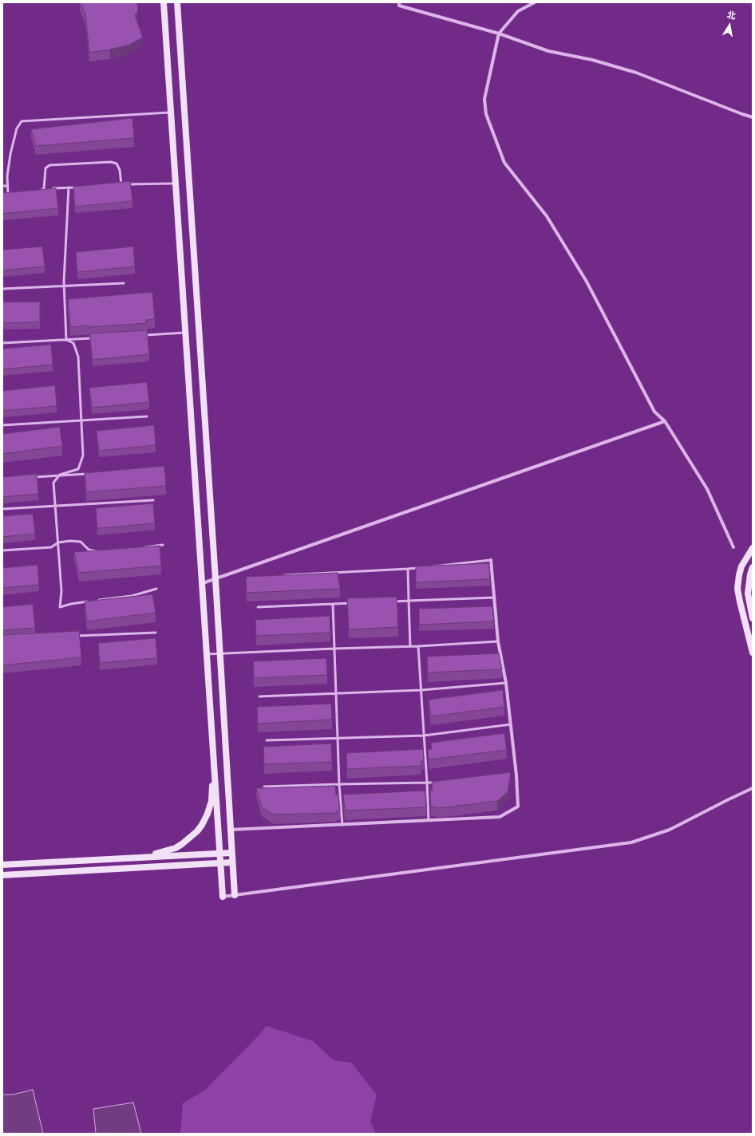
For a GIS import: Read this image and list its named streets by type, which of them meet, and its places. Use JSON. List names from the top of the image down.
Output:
{
  "north": "top"
}
